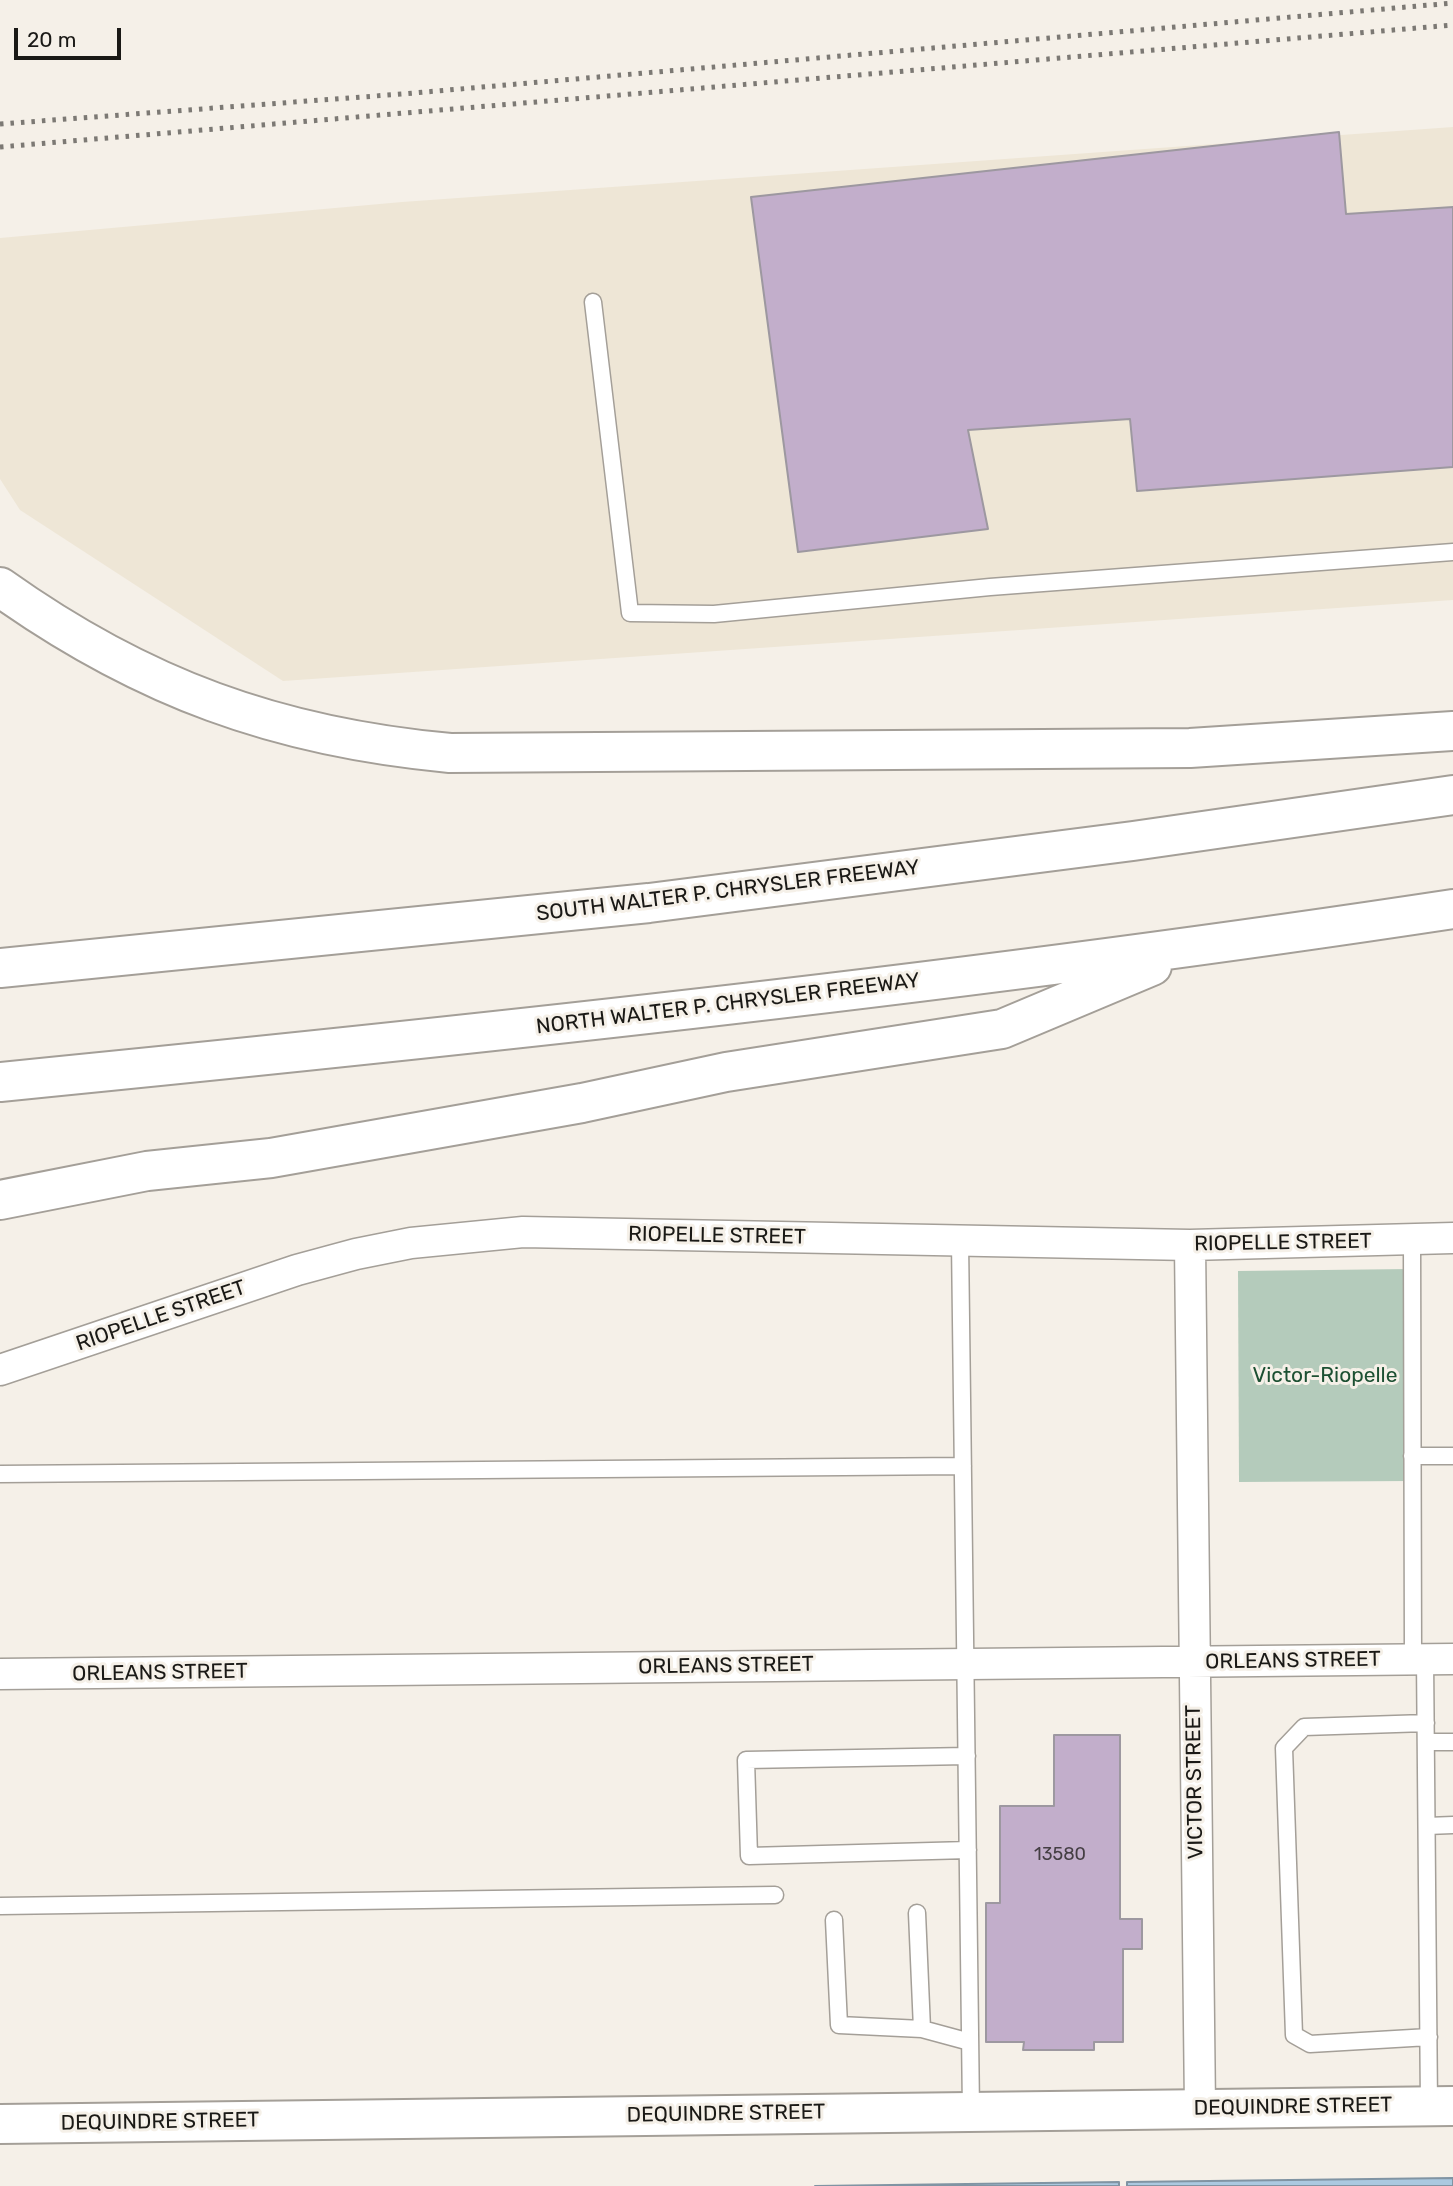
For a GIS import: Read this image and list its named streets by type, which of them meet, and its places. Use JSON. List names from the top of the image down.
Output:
{
  "streets": {
    "main road": ["SOUTH WALTER P. CHRYSLER FREEWAY", "NORTH WALTER P. CHRYSLER FREEWAY", "DEQUINDRE STREET"],
    "street": ["RIOPELLE STREET", "ORLEANS STREET", "VICTOR STREET"]
  },
  "crossings": [
    ["RIOPELLE STREET", "VICTOR STREET"],
    ["ORLEANS STREET", "VICTOR STREET"],
    ["VICTOR STREET", "DEQUINDRE STREET"]
  ],
  "parks": ["Victor-Riopelle"],
  "house_numbers": ["13580"],
  "scale_bar": "20 m"
}
